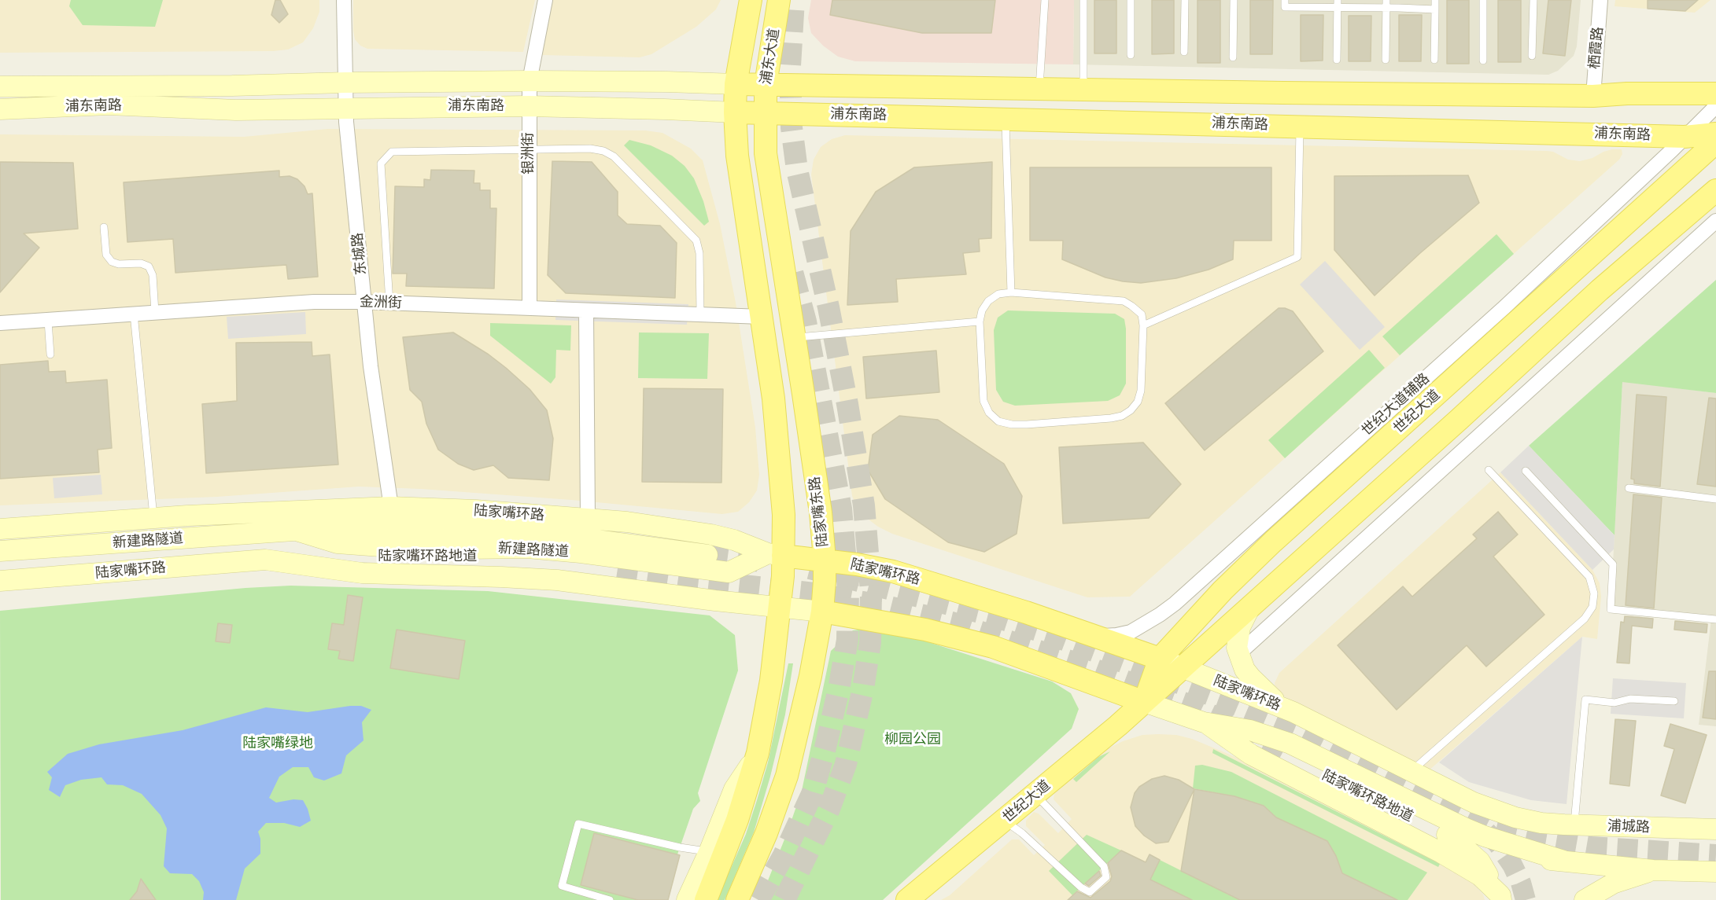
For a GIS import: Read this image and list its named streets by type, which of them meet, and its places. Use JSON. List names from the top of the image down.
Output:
{
  "streets": {
    "main road": [
      "浦东大道",
      "浦东南路",
      "世纪大道",
      "陆家嘴东路",
      "陆家嘴环路",
      "新建路隧道",
      "陆家嘴环路地道",
      "浦城路"
    ],
    "street": [
      "栖霞路",
      "银洲街",
      "东城路",
      "金洲街",
      "世纪大道辅路"
    ]
  },
  "crossings": [
    ["栖霞路", "浦东南路"],
    ["浦东大道", "浦东南路"],
    ["浦东大道", "陆家嘴东路"],
    ["浦东南路", "银洲街"],
    ["浦东南路", "东城路"],
    ["浦东南路", "世纪大道辅路"],
    ["浦东南路", "陆家嘴东路"],
    ["银洲街", "金洲街"],
    ["东城路", "金洲街"],
    ["东城路", "陆家嘴环路"],
    ["世纪大道辅路", "陆家嘴环路"],
    ["世纪大道", "陆家嘴环路"],
    ["陆家嘴东路", "陆家嘴环路"],
    ["陆家嘴环路", "新建路隧道"],
    ["陆家嘴环路", "陆家嘴环路地道"],
    ["陆家嘴环路", "浦城路"]
  ],
  "parks": ["柳园公园", "陆家嘴绿地"]
}
